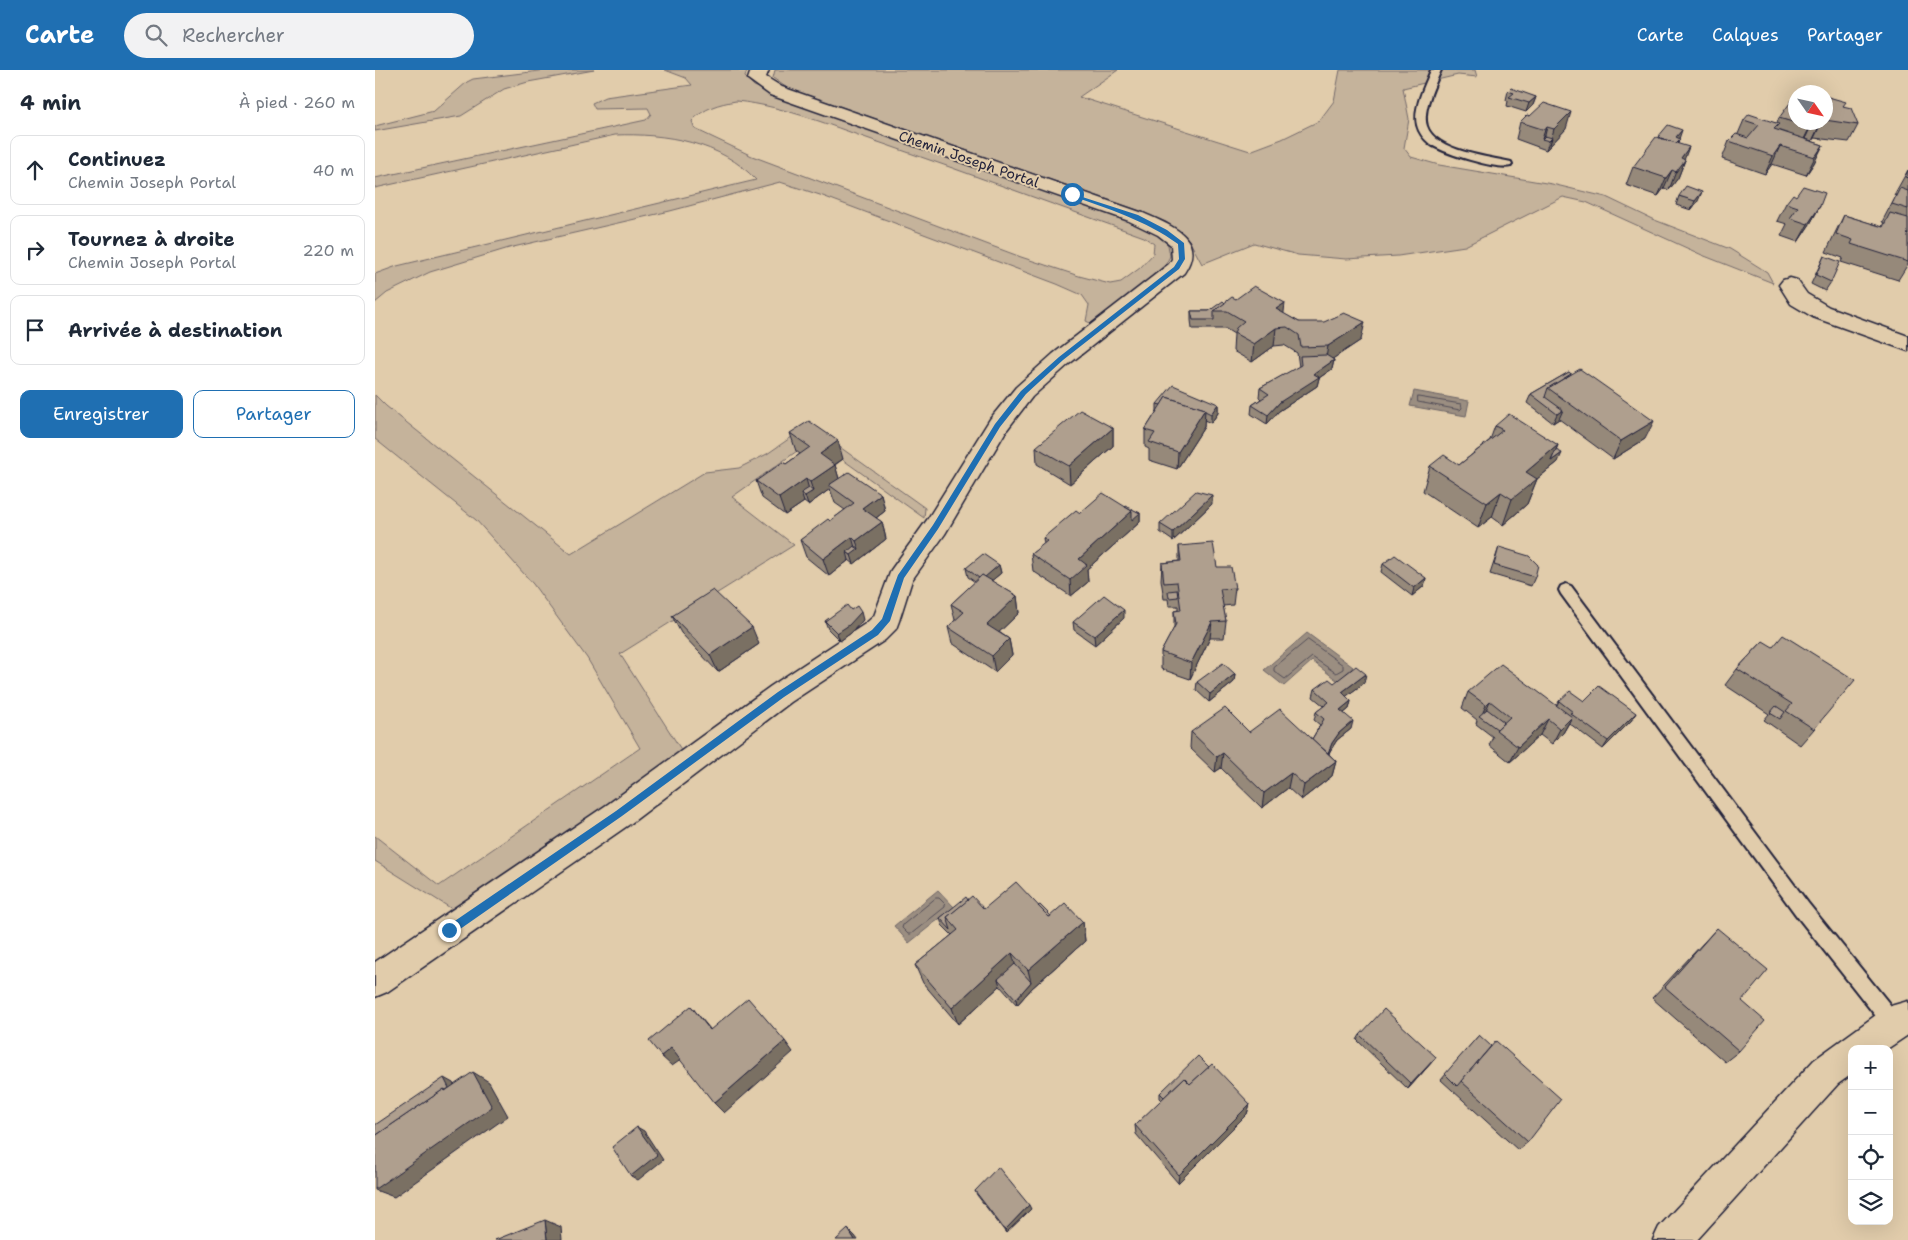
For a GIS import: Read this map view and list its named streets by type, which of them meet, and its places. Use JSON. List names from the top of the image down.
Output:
{
  "streets": {
    "street": ["Chemin Joseph Portal"]
  },
  "north": "bottom right",
  "page": {
    "header": "Carte",
    "search": "Rechercher",
    "nav": ["Carte", "Calques", "Partager"],
    "heading": ["4 min", "À pied · 260 m"],
    "list": [
      ["Continuez", "Chemin Joseph Portal", "40 m"],
      ["Tournez à droite", "Chemin Joseph Portal", "220 m"],
      "Arrivée à destination"
    ],
    "buttons": ["Enregistrer", "Partager"],
    "map_buttons": ["+", "−"]
  }
}
